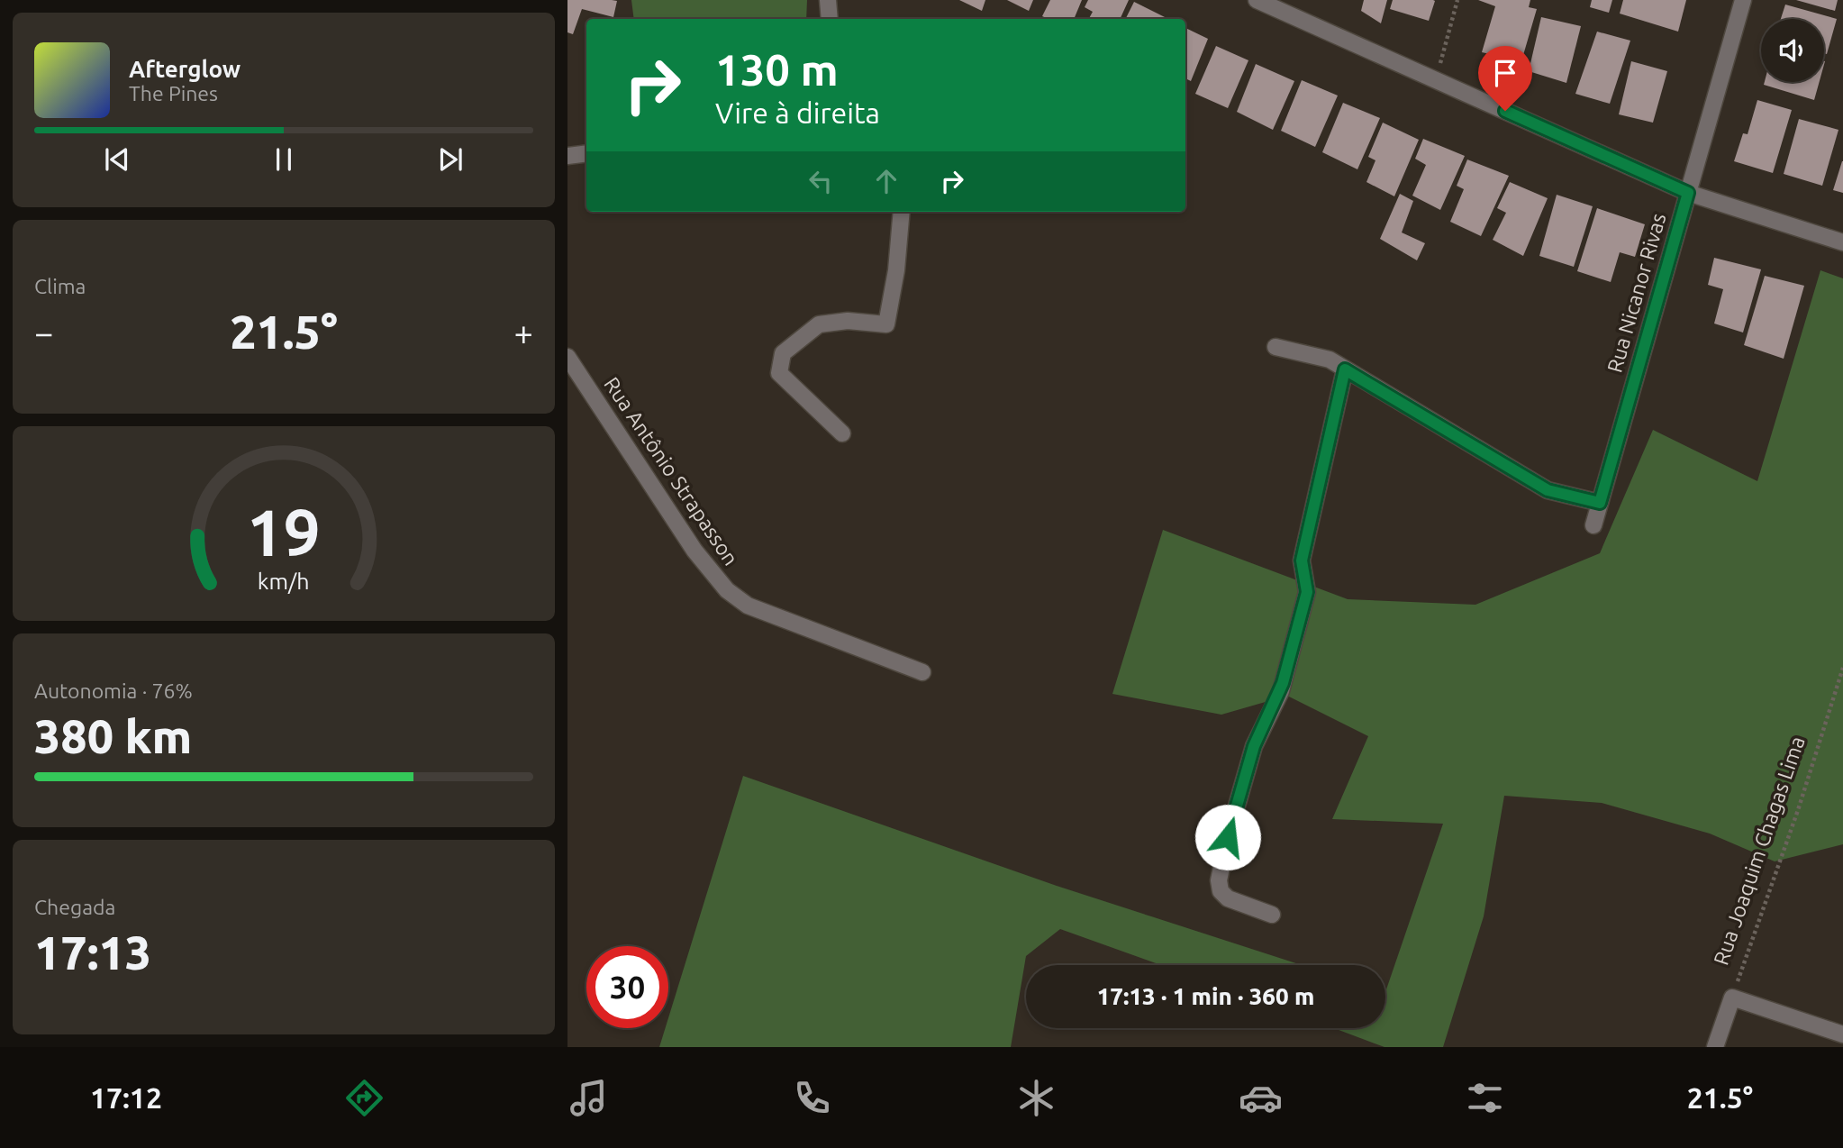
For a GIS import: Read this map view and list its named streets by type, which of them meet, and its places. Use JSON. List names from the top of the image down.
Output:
{
  "streets": {
    "street": ["Rua Nicanor Rivas", "Rua Antônio Strapasson", "Rua Joaquim Chagas Lima"]
  },
  "page": {
    "turn": ["130 m", "Vire à direita"],
    "song": ["Afterglow", "The Pines"],
    "tile": [
      "Clima",
      ["Autonomia · 76%", "380 km"],
      ["Chegada", "17:13"]
    ],
    "heat": ["−", "21.5°", "+"],
    "limit": "30",
    "trip": "17:13 · 1 min · 360 m",
    "tabs": ["17:12", "21.5°"],
    "gauge": ["19", "km/h"]
  }
}
